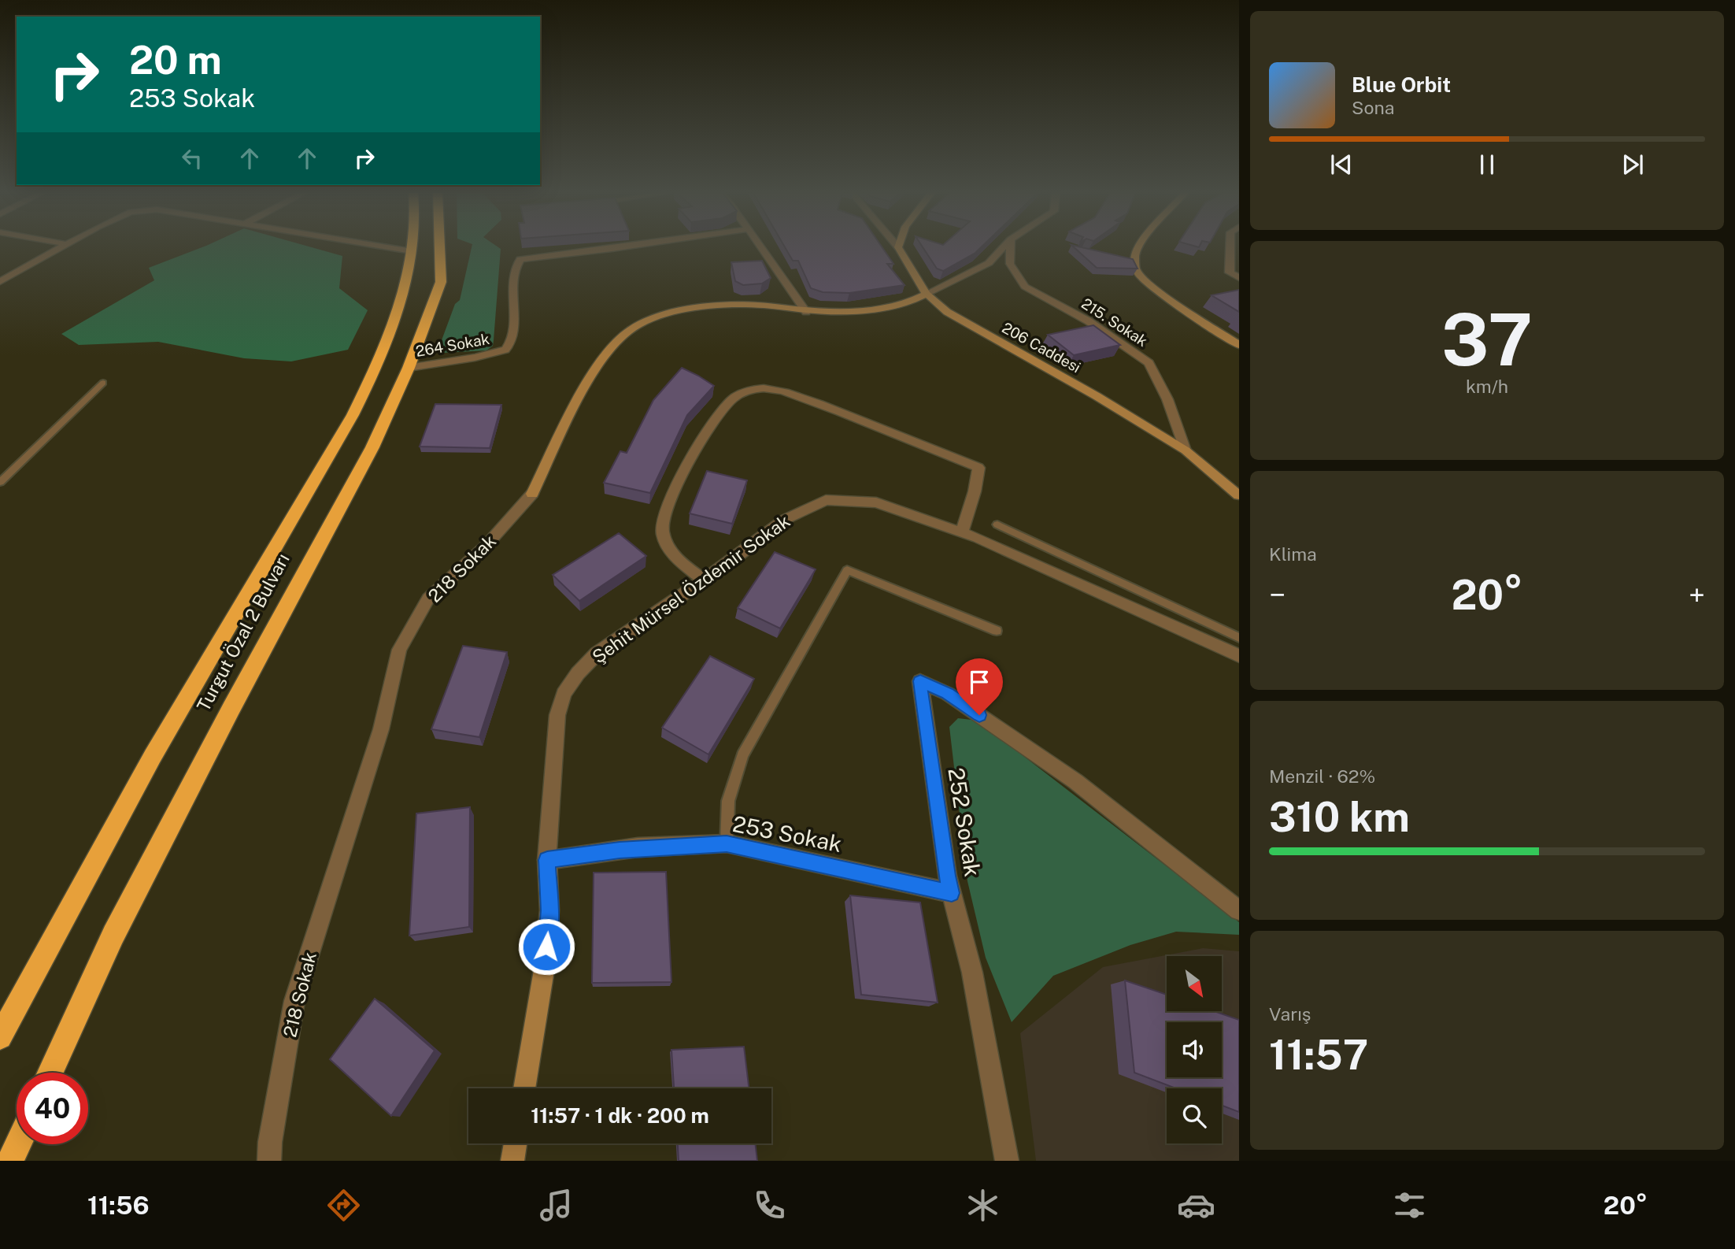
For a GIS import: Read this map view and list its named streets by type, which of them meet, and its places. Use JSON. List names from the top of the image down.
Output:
{
  "streets": {
    "highway": ["Turgut Özal 2 Bulvarı"],
    "street": [
      "215. Sokak",
      "264 Sokak",
      "206 Caddesi",
      "218 Sokak",
      "Şehit Mürsel Özdemir Sokak",
      "252 Sokak",
      "253 Sokak"
    ]
  },
  "crossings": [
    ["215. Sokak", "206 Caddesi"],
    ["264 Sokak", "Turgut Özal 2 Bulvarı"],
    ["206 Caddesi", "218 Sokak"],
    ["Şehit Mürsel Özdemir Sokak", "253 Sokak"],
    ["252 Sokak", "253 Sokak"]
  ],
  "north": "bottom right",
  "page": {
    "turn": ["20 m", "253 Sokak"],
    "song": ["Blue Orbit", "Sona"],
    "tile": [
      ["37", "km/h"],
      "Klima",
      ["Menzil · 62%", "310 km"],
      ["Varış", "11:57"]
    ],
    "heat": ["−", "20°", "+"],
    "limit": "40",
    "trip": "11:57 · 1 dk · 200 m",
    "tabs": ["11:56", "20°"]
  }
}
